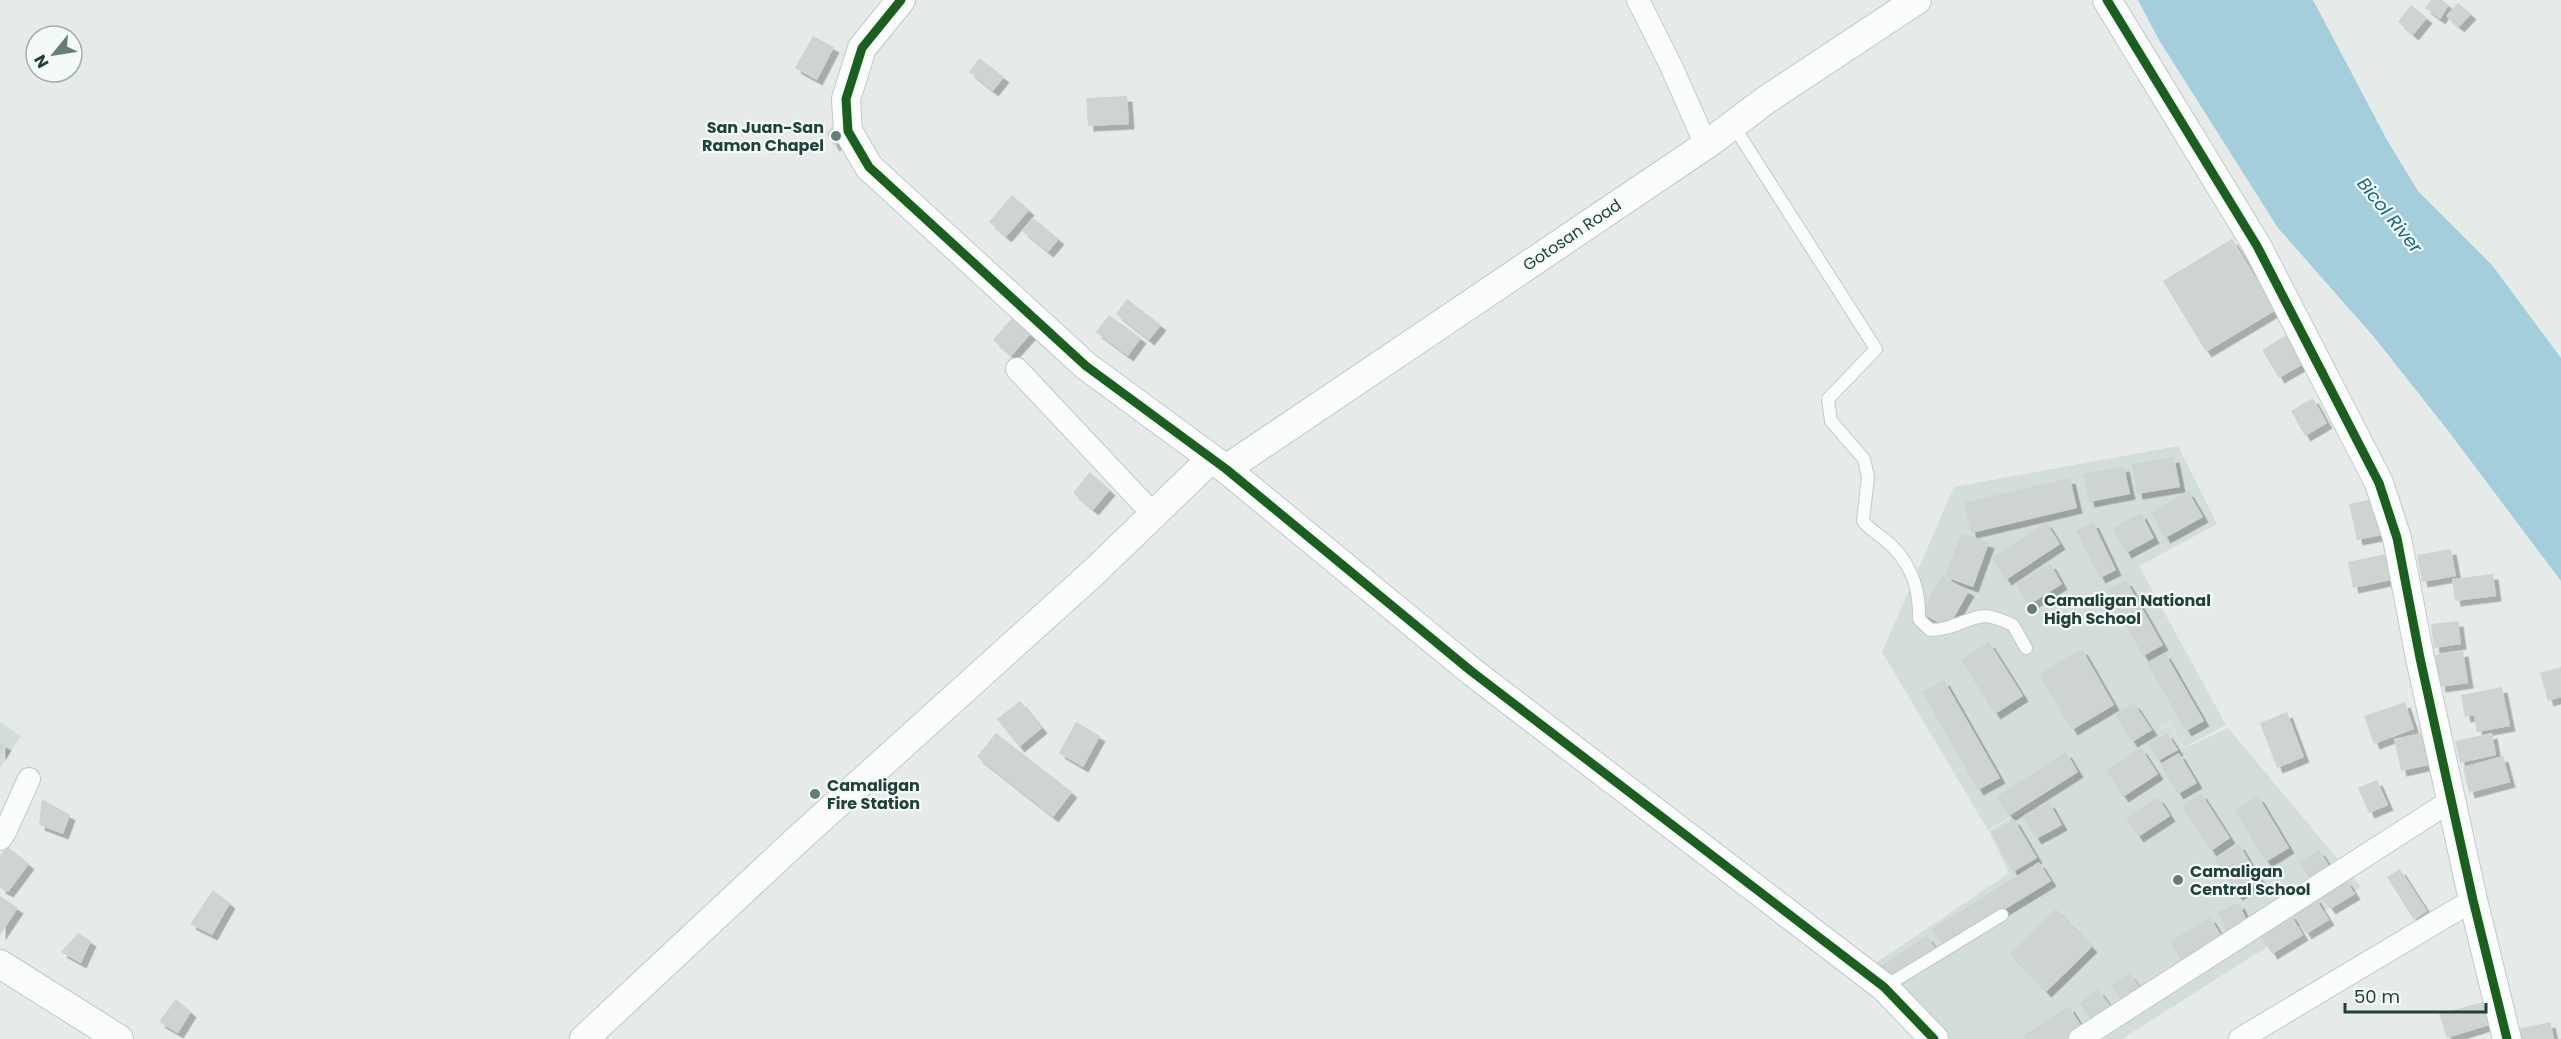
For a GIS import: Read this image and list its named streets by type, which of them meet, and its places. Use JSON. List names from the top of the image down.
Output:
{
  "streets": {
    "street": ["Gotosan Road"]
  },
  "water": ["Bicol River"],
  "places": [
    "San Juan-San Ramon Chapel",
    "Camaligan National High School",
    "Camaligan Fire Station",
    "Camaligan Central School"
  ],
  "scale_bar": "50 m",
  "north": "bottom left"
}
